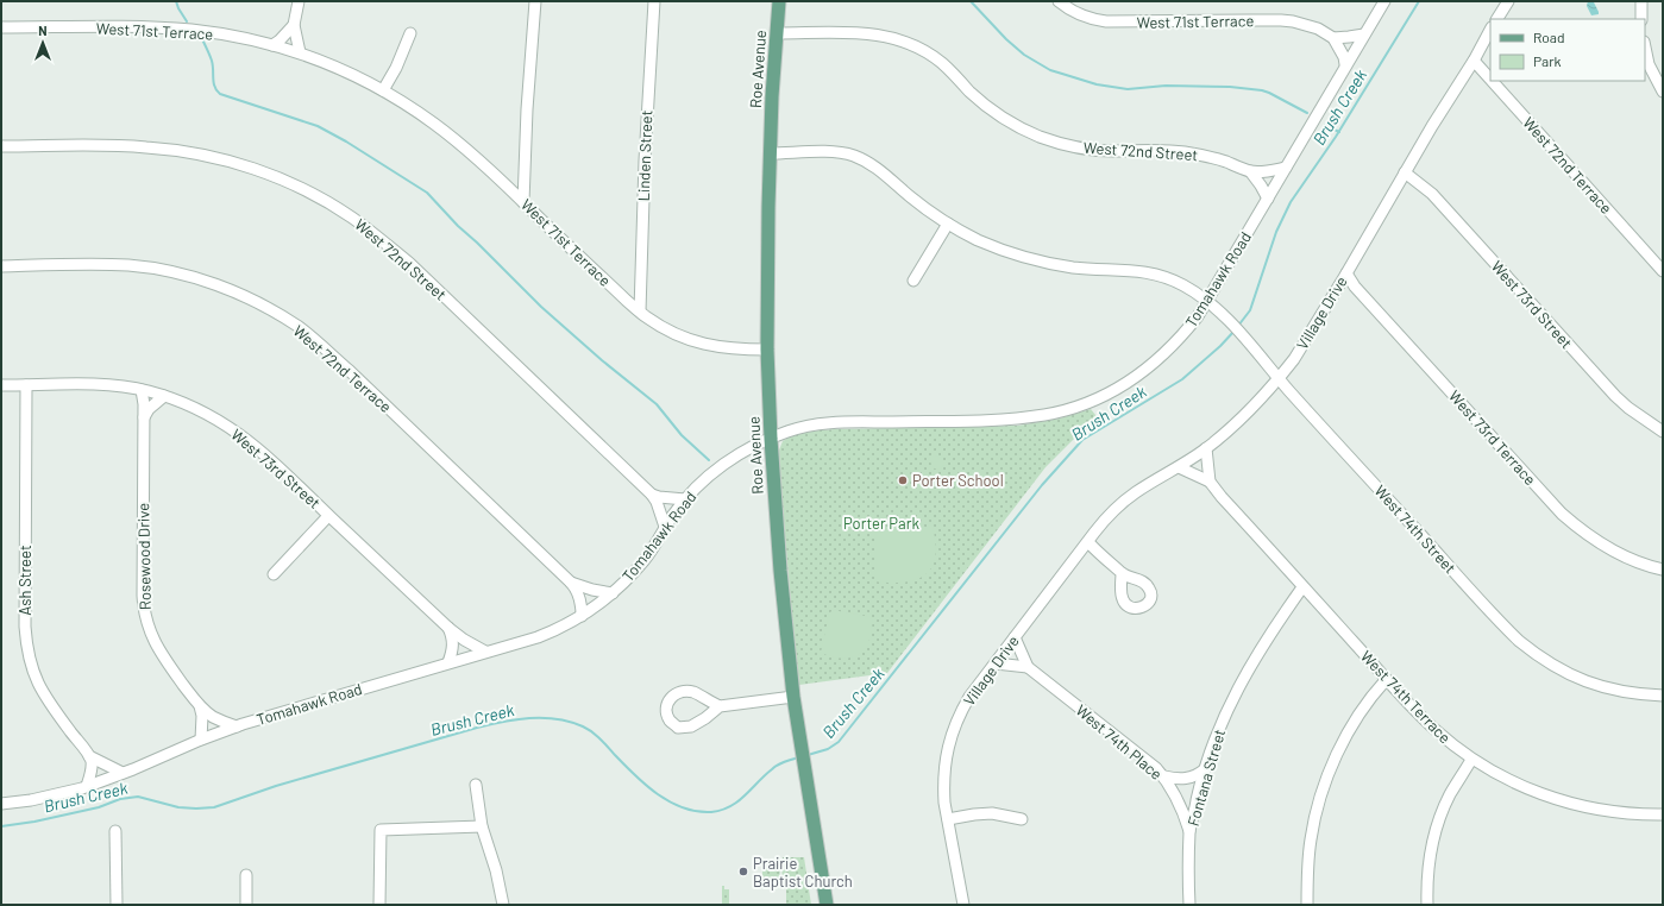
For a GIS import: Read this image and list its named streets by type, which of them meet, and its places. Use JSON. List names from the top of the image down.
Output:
{
  "streets": {
    "main road": ["Roe Avenue"],
    "street": [
      "West 71st Terrace",
      "West 72nd Street",
      "Linden Street",
      "West 72nd Terrace",
      "Tomahawk Road",
      "West 73rd Street",
      "Village Drive",
      "West 73rd Terrace",
      "West 74th Street",
      "Rosewood Drive",
      "Ash Street",
      "West 74th Terrace",
      "West 74th Place",
      "Fontana Street"
    ]
  },
  "crossings": [
    ["West 71st Terrace", "Roe Avenue"],
    ["West 71st Terrace", "Linden Street"],
    ["Roe Avenue", "West 72nd Street"],
    ["Roe Avenue", "Tomahawk Road"],
    ["West 72nd Street", "Tomahawk Road"],
    ["West 72nd Terrace", "Tomahawk Road"],
    ["West 72nd Terrace", "Village Drive"],
    ["Tomahawk Road", "West 73rd Street"],
    ["Tomahawk Road", "West 74th Street"],
    ["Tomahawk Road", "Rosewood Drive"],
    ["Tomahawk Road", "Ash Street"],
    ["West 73rd Street", "Village Drive"],
    ["West 73rd Street", "Rosewood Drive"],
    ["West 73rd Street", "Ash Street"],
    ["Village Drive", "West 73rd Terrace"],
    ["Village Drive", "West 74th Street"],
    ["Village Drive", "West 74th Place"],
    ["West 74th Terrace", "Fontana Street"],
    ["West 74th Place", "Fontana Street"]
  ],
  "water": ["Brush Creek"],
  "parks": ["Porter Park"],
  "places": ["Porter School", "Prairie Baptist Church"],
  "legend": ["Road", "Park"],
  "north": "top"
}
